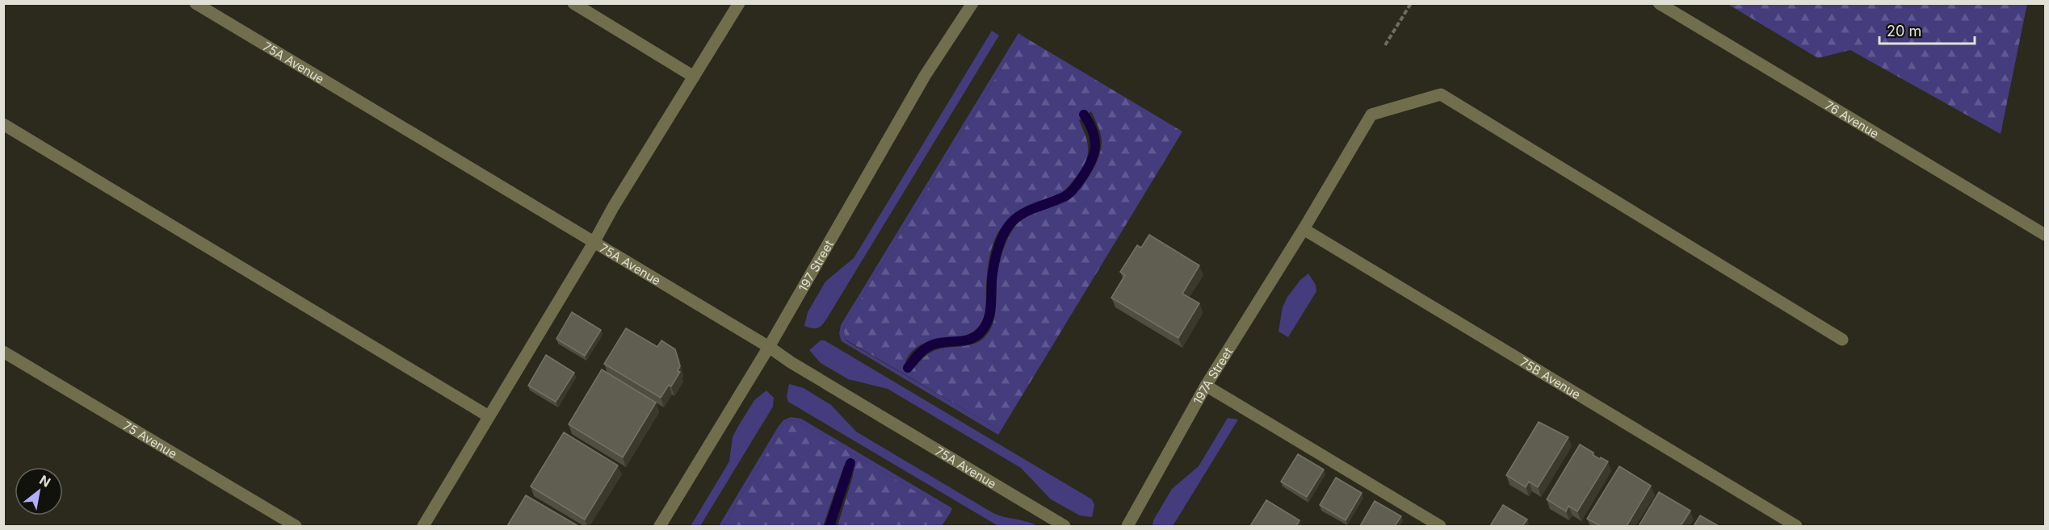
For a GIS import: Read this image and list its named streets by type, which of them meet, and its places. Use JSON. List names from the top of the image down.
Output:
{
  "streets": {
    "street": [
      "75A Avenue",
      "76 Avenue",
      "197 Street",
      "197A Street",
      "75B Avenue",
      "75 Avenue"
    ]
  },
  "crossings": [
    ["75A Avenue", "197 Street"],
    ["197A Street", "75B Avenue"]
  ],
  "scale_bar": "20 m",
  "north": "top right"
}
